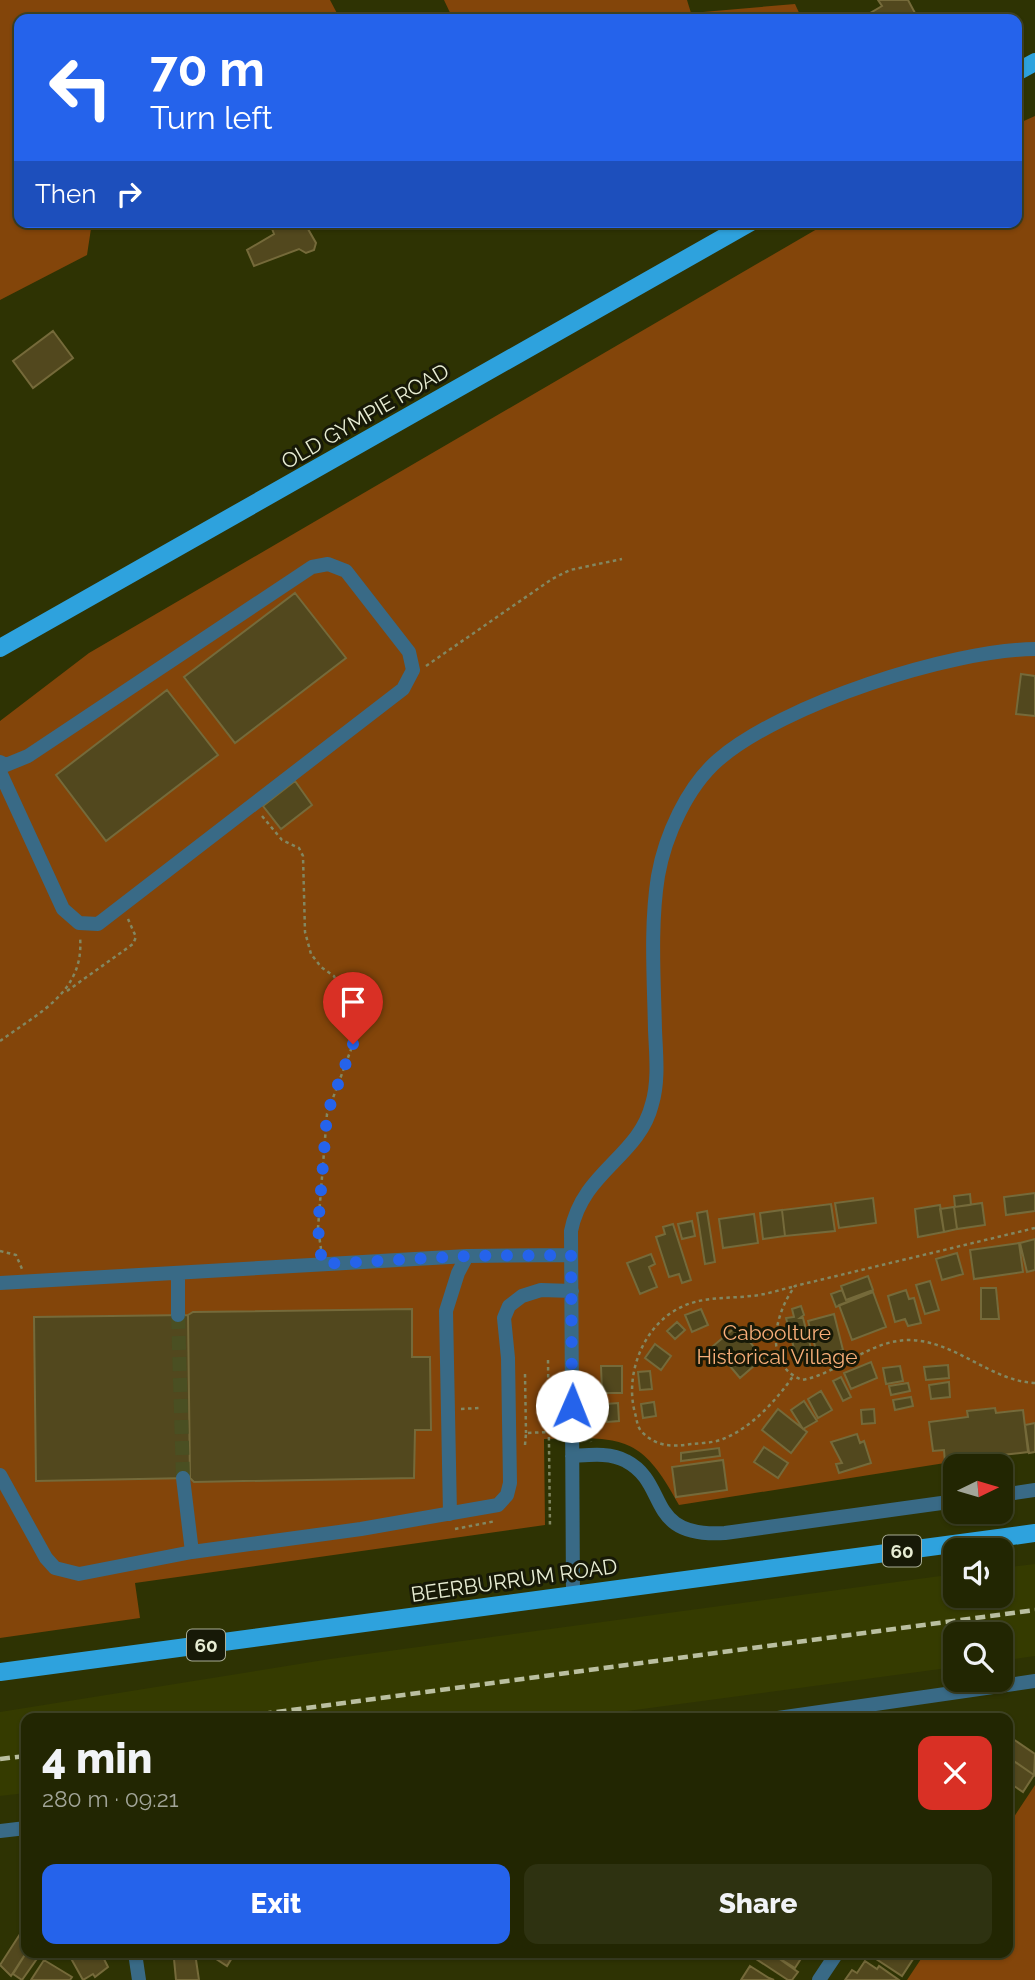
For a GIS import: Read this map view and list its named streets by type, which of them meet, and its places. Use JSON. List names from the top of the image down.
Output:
{
  "streets": {
    "main road": ["OLD GYMPIE ROAD", "60", "BEERBURRUM ROAD"]
  },
  "parks": ["Caboolture Historical Village"],
  "north": "right",
  "page": {
    "turn": ["70 m", "Turn left"],
    "then": "Then",
    "heading": ["4 min", "280 m · 09:21"],
    "buttons": ["Exit", "Share"]
  }
}
